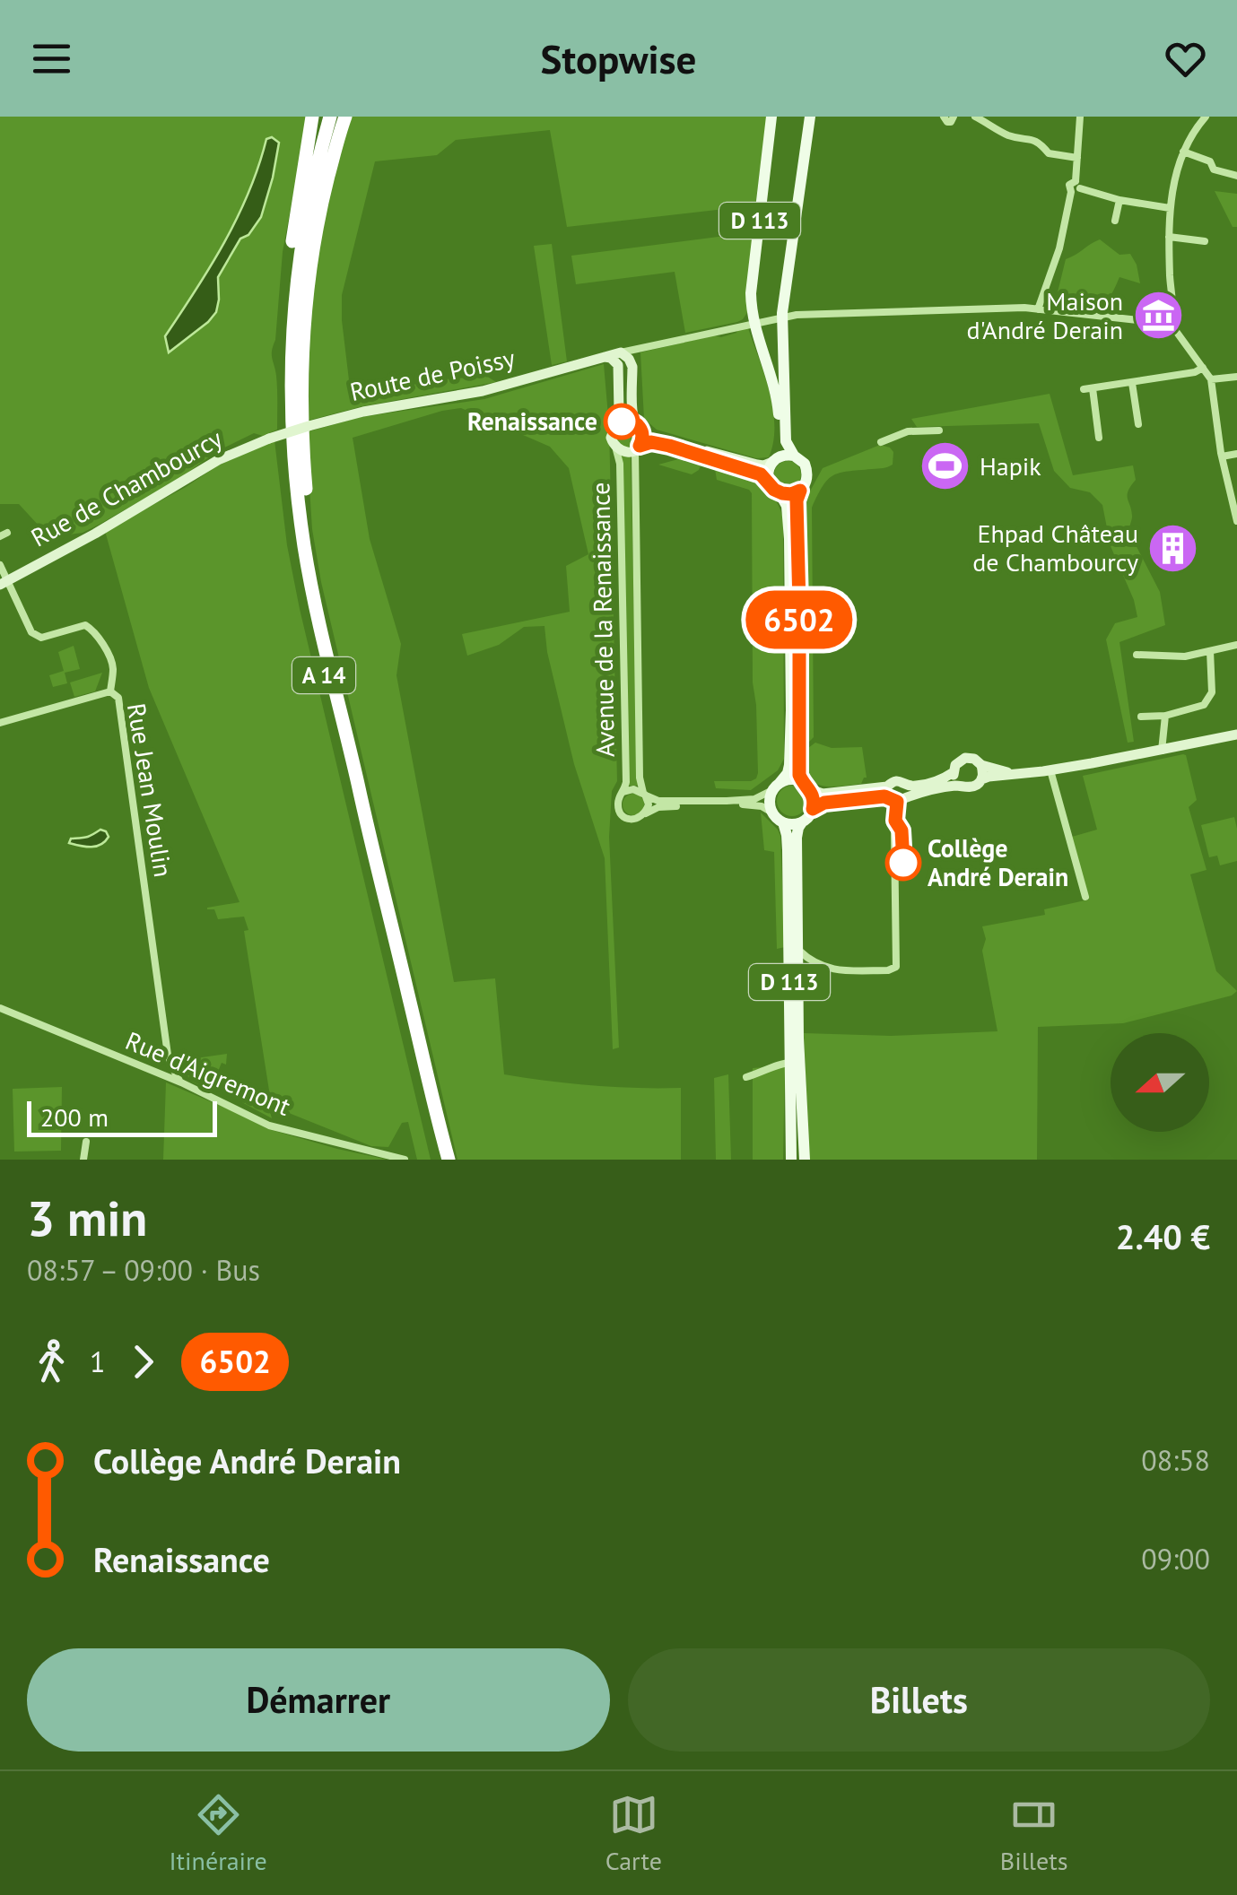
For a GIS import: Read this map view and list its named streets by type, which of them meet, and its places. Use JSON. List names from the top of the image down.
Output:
{
  "streets": {
    "highway": ["A 14"],
    "main road": ["D 113"],
    "street": [
      "Route de Poissy",
      "Rue de Chambourcy",
      "Avenue de la Renaissance",
      "Rue Jean Moulin",
      "Rue d'Aigremont"
    ]
  },
  "crossings": [
    ["D 113", "Route de Poissy"],
    ["Route de Poissy", "Rue de Chambourcy"],
    ["Rue de Chambourcy", "Rue Jean Moulin"],
    ["Rue Jean Moulin", "Rue d'Aigremont"]
  ],
  "places": {
    "museum": ["Maison d'André Derain"],
    "other": ["Renaissance", "Collège André Derain"],
    "sports": ["Hapik"],
    "building": ["Ehpad Château de Chambourcy"]
  },
  "lines": ["bus line 6502"],
  "scale_bar": "200 m",
  "north": "left",
  "page": {
    "header": "Stopwise",
    "on_map": "6502",
    "scale": "200 m",
    "heading": ["3 min", "08:57 – 09:00 · Bus", "2.40 €"],
    "legs": ["1", "6502"],
    "list": [
      {
        "name": "Collège André Derain",
        "value": "08:58"
      },
      {
        "name": "Renaissance",
        "value": "09:00"
      }
    ],
    "buttons": ["Démarrer", "Billets"],
    "tabs": ["Itinéraire", "Carte", "Billets"]
  }
}
